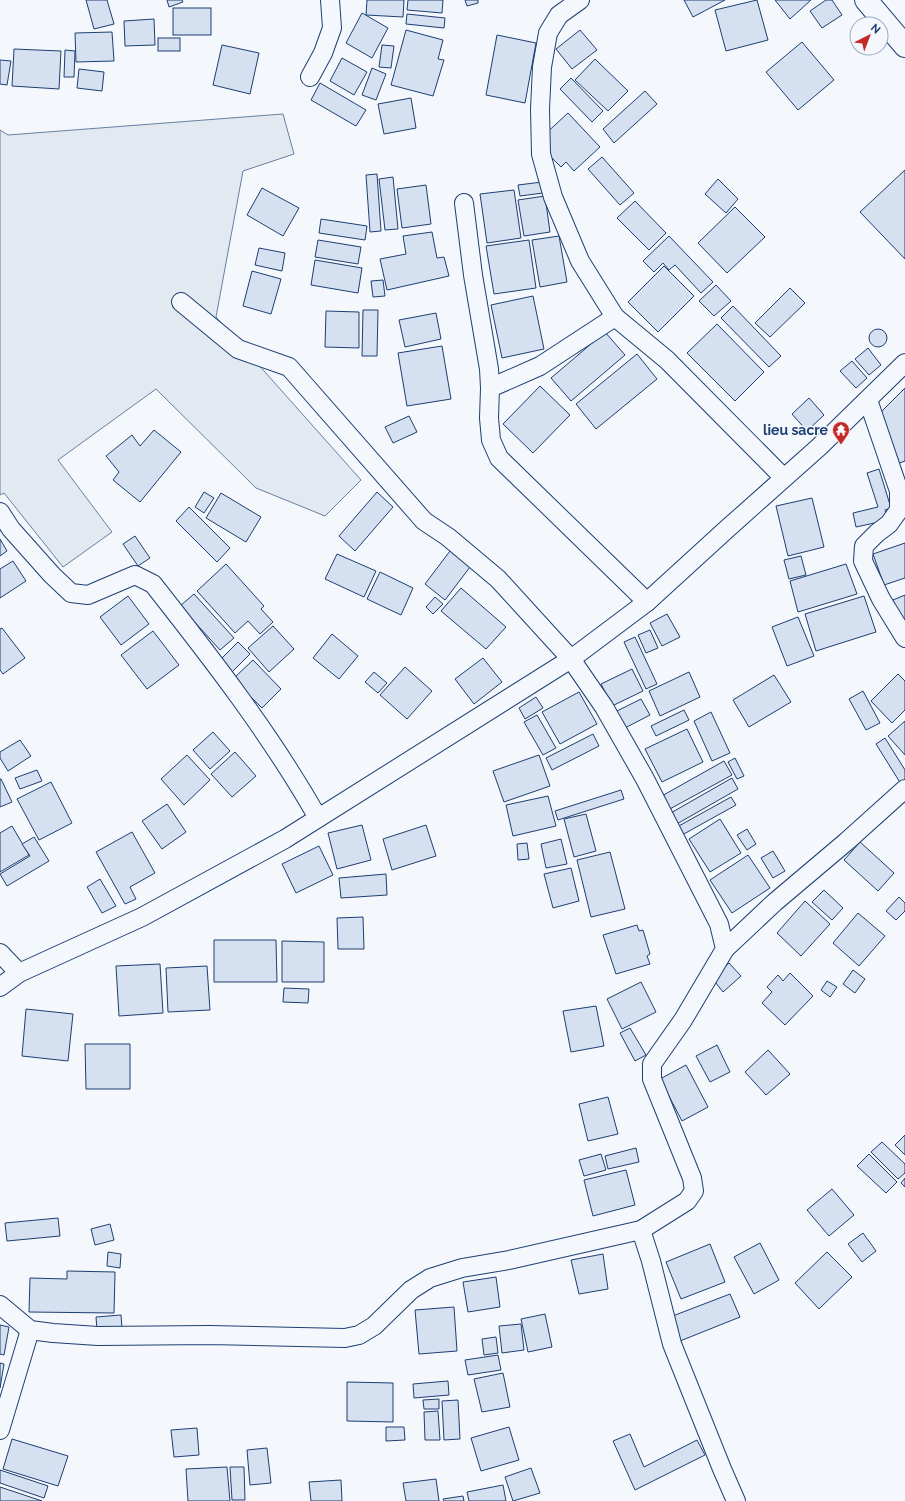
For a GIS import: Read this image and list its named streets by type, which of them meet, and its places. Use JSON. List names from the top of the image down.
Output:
{
  "places": {
    "temple": ["lieu sacre"]
  },
  "north": "top right"
}
